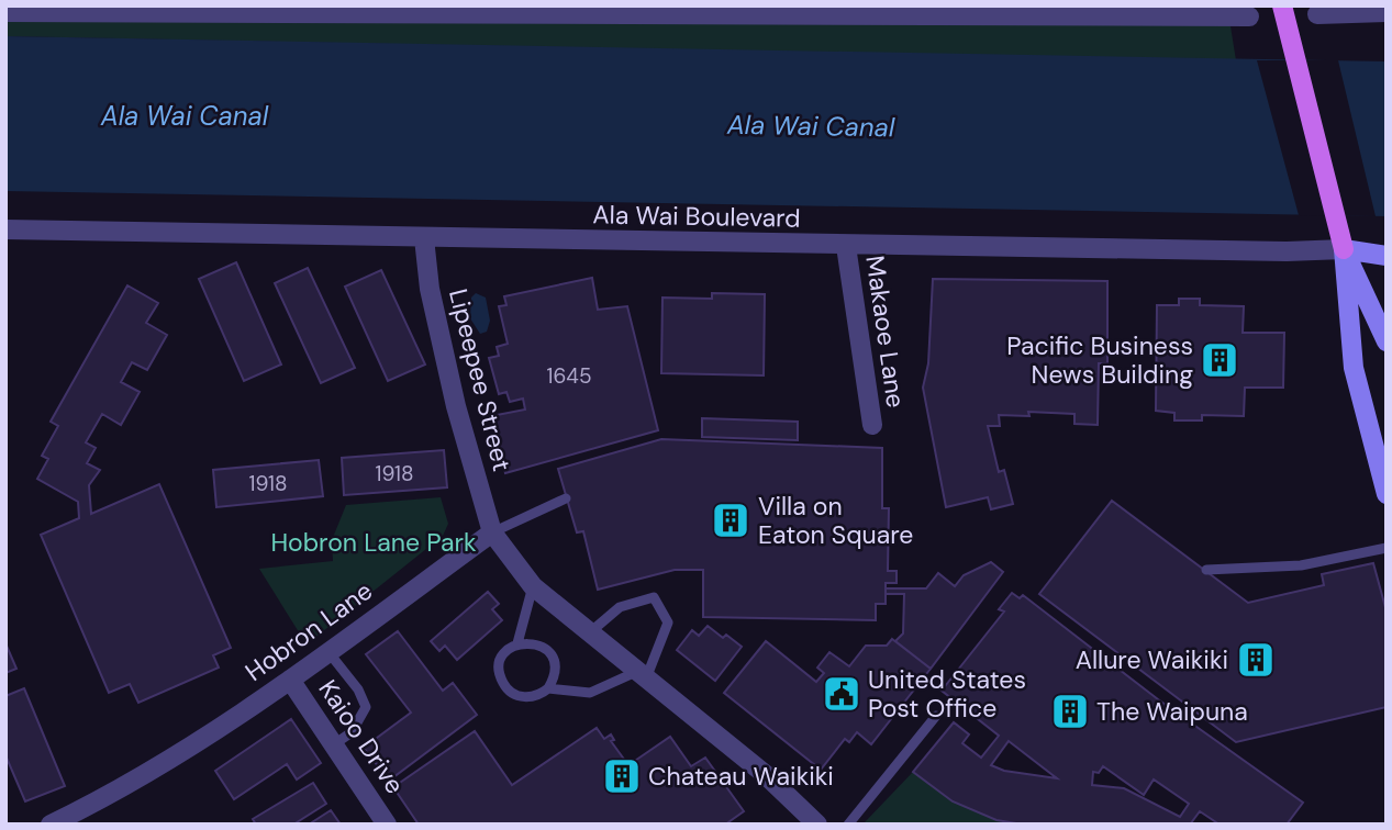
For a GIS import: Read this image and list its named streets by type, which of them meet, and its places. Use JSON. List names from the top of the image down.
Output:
{
  "streets": {
    "main road": ["Ala Wai Boulevard"],
    "street": [
      "Makaoe Lane",
      "Lipeepee Street",
      "Hobron Lane",
      "Kaioo Drive"
    ]
  },
  "crossings": [
    ["Ala Wai Boulevard", "Makaoe Lane"],
    ["Ala Wai Boulevard", "Lipeepee Street"],
    ["Lipeepee Street", "Hobron Lane"],
    ["Hobron Lane", "Kaioo Drive"]
  ],
  "water": ["Ala Wai Canal"],
  "parks": ["Hobron Lane Park"],
  "places": {
    "building": [
      "Pacific Business News Building",
      "Villa on Eaton Square",
      "Allure Waikiki",
      "The Waipuna",
      "Chateau Waikiki"
    ],
    "public building": ["United States Post Office"]
  },
  "house_numbers": ["1645", "1918", "1918"]
}
